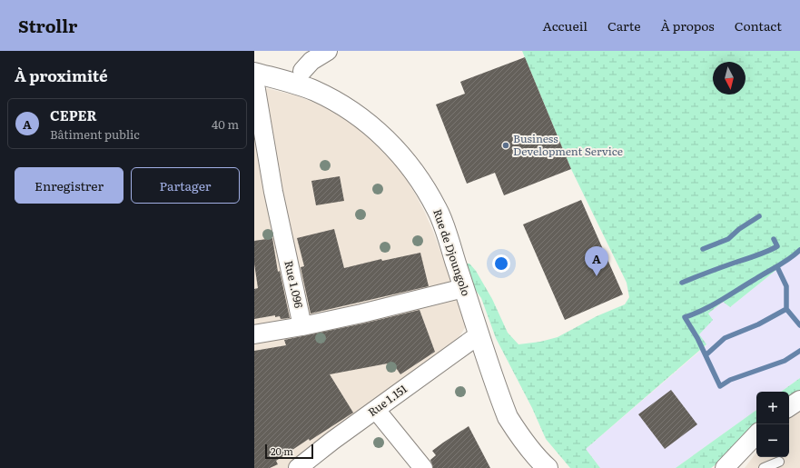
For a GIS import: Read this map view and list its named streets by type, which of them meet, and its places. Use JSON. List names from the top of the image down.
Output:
{
  "streets": {
    "street": ["Rue de Djoungolo", "Rue 1.096", "Rue 1.151"]
  },
  "crossings": [
    ["Rue de Djoungolo", "Rue 1.151"]
  ],
  "places": ["Business Development Service"],
  "scale_bar": "20 m",
  "north": "bottom",
  "page": {
    "header": "Strollr",
    "nav": [
      "Accueil",
      "Carte",
      "À propos",
      "Contact"
    ],
    "heading": "À proximité",
    "list": [
      {
        "mark": "A",
        "name": "CEPER",
        "note": "Bâtiment public",
        "value": "40 m"
      }
    ],
    "buttons": ["Enregistrer", "Partager"],
    "pins": "A",
    "map_buttons": ["+", "−"],
    "scale": "20 m"
  }
}
